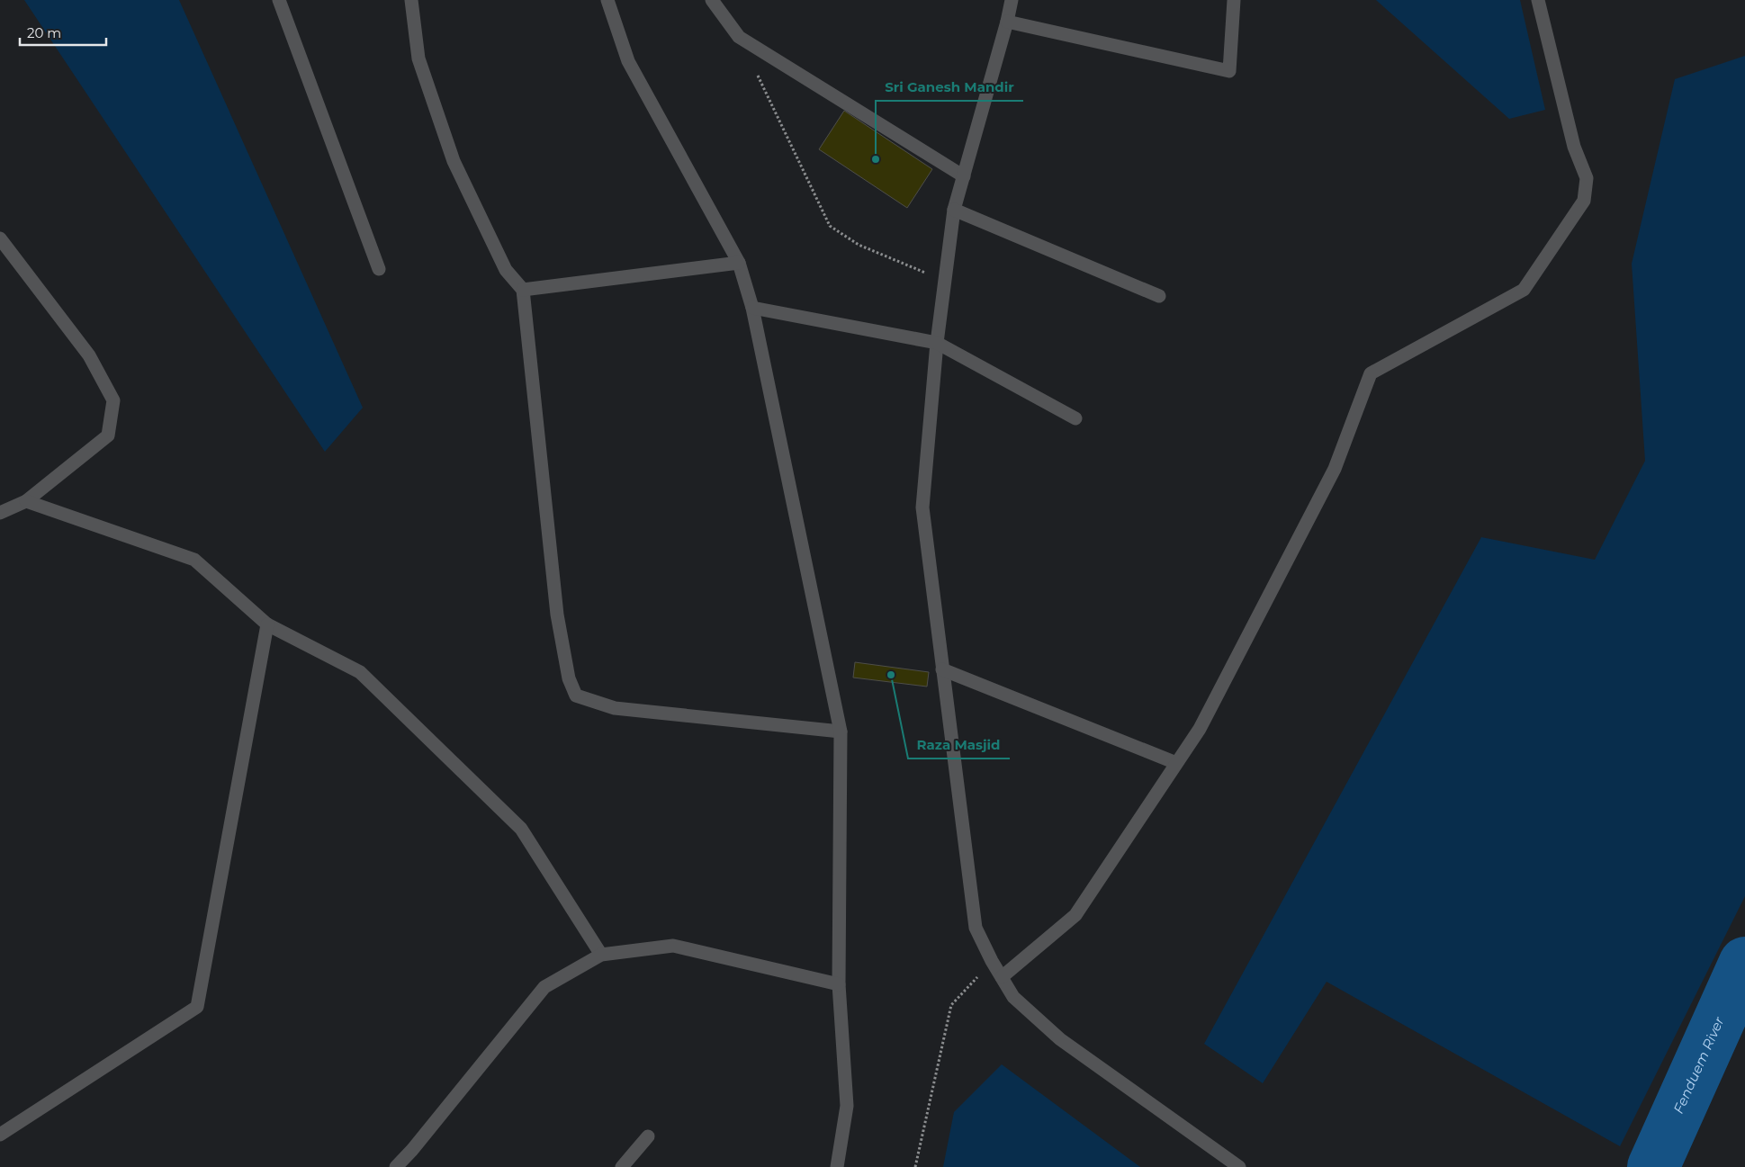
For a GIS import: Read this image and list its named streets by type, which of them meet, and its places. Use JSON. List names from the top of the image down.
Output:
{
  "water": ["Fenduem River"],
  "places": ["Sri Ganesh Mandir", "Raza Masjid"],
  "scale_bar": "20 m"
}
